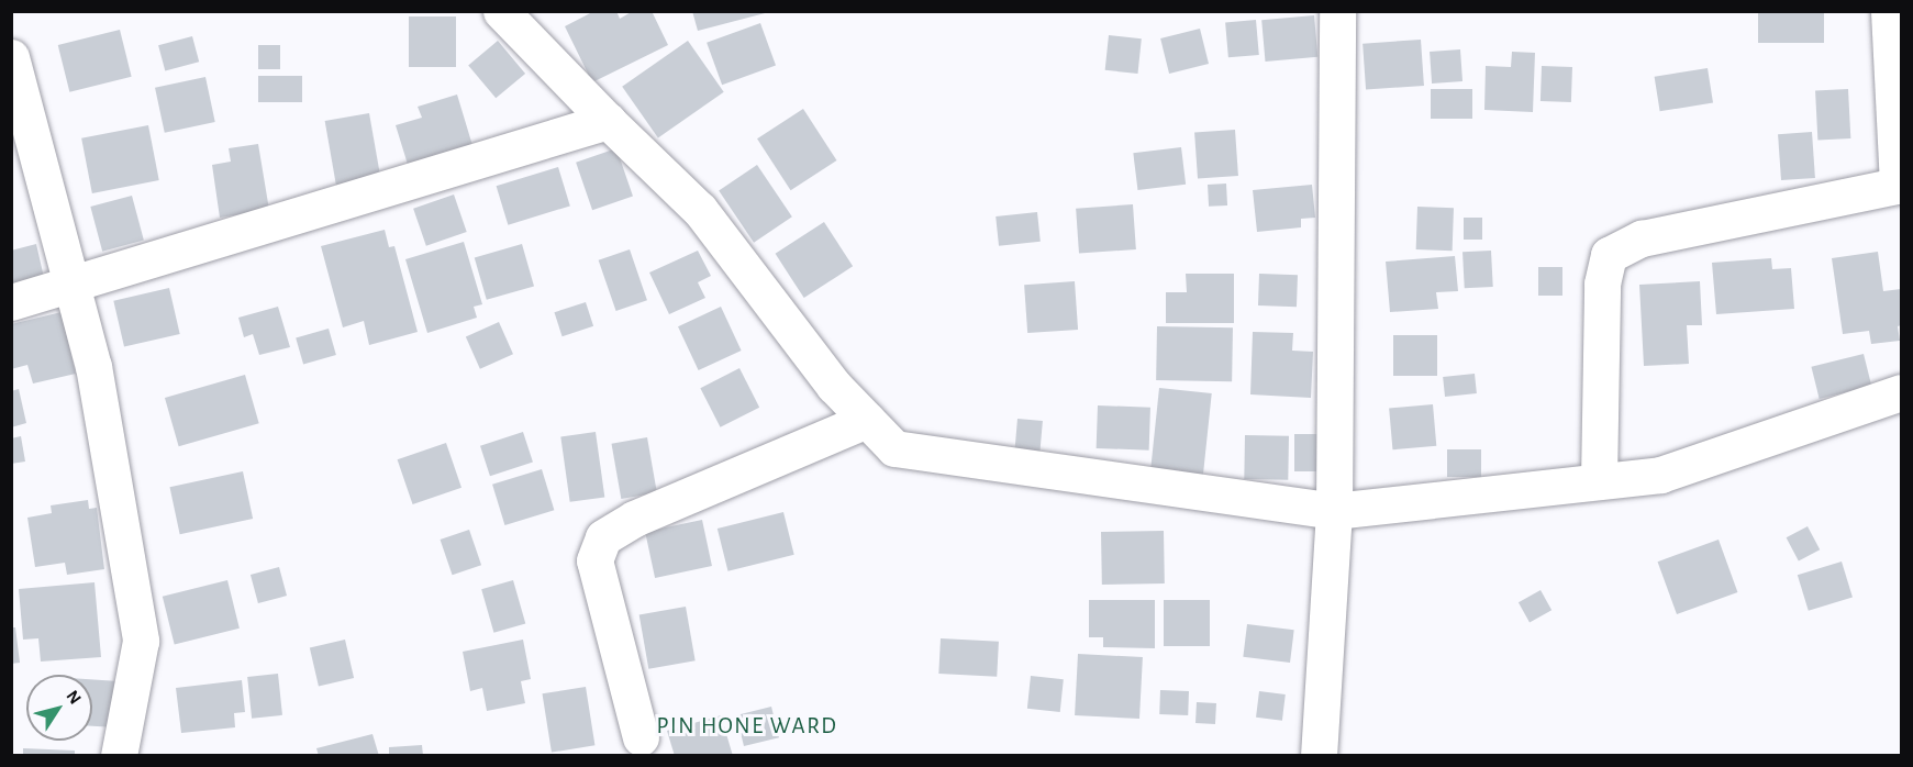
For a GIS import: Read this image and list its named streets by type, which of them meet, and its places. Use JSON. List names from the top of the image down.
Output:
{
  "districts": ["PIN HONE WARD"],
  "north": "top right"
}
